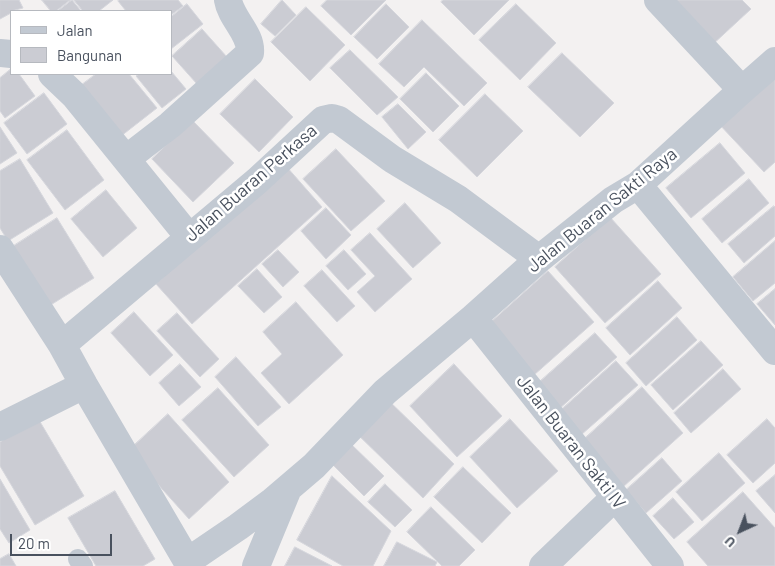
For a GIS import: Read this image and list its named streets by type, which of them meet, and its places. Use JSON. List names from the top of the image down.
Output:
{
  "streets": {
    "street": ["Jalan Buaran Perkasa", "Jalan Buaran Sakti Raya", "Jalan Buaran Sakti IV"]
  },
  "crossings": [
    ["Jalan Buaran Perkasa", "Jalan Buaran Sakti Raya"],
    ["Jalan Buaran Sakti Raya", "Jalan Buaran Sakti IV"]
  ],
  "legend": ["Jalan", "Bangunan"],
  "scale_bar": "20 m",
  "north": "bottom left"
}
